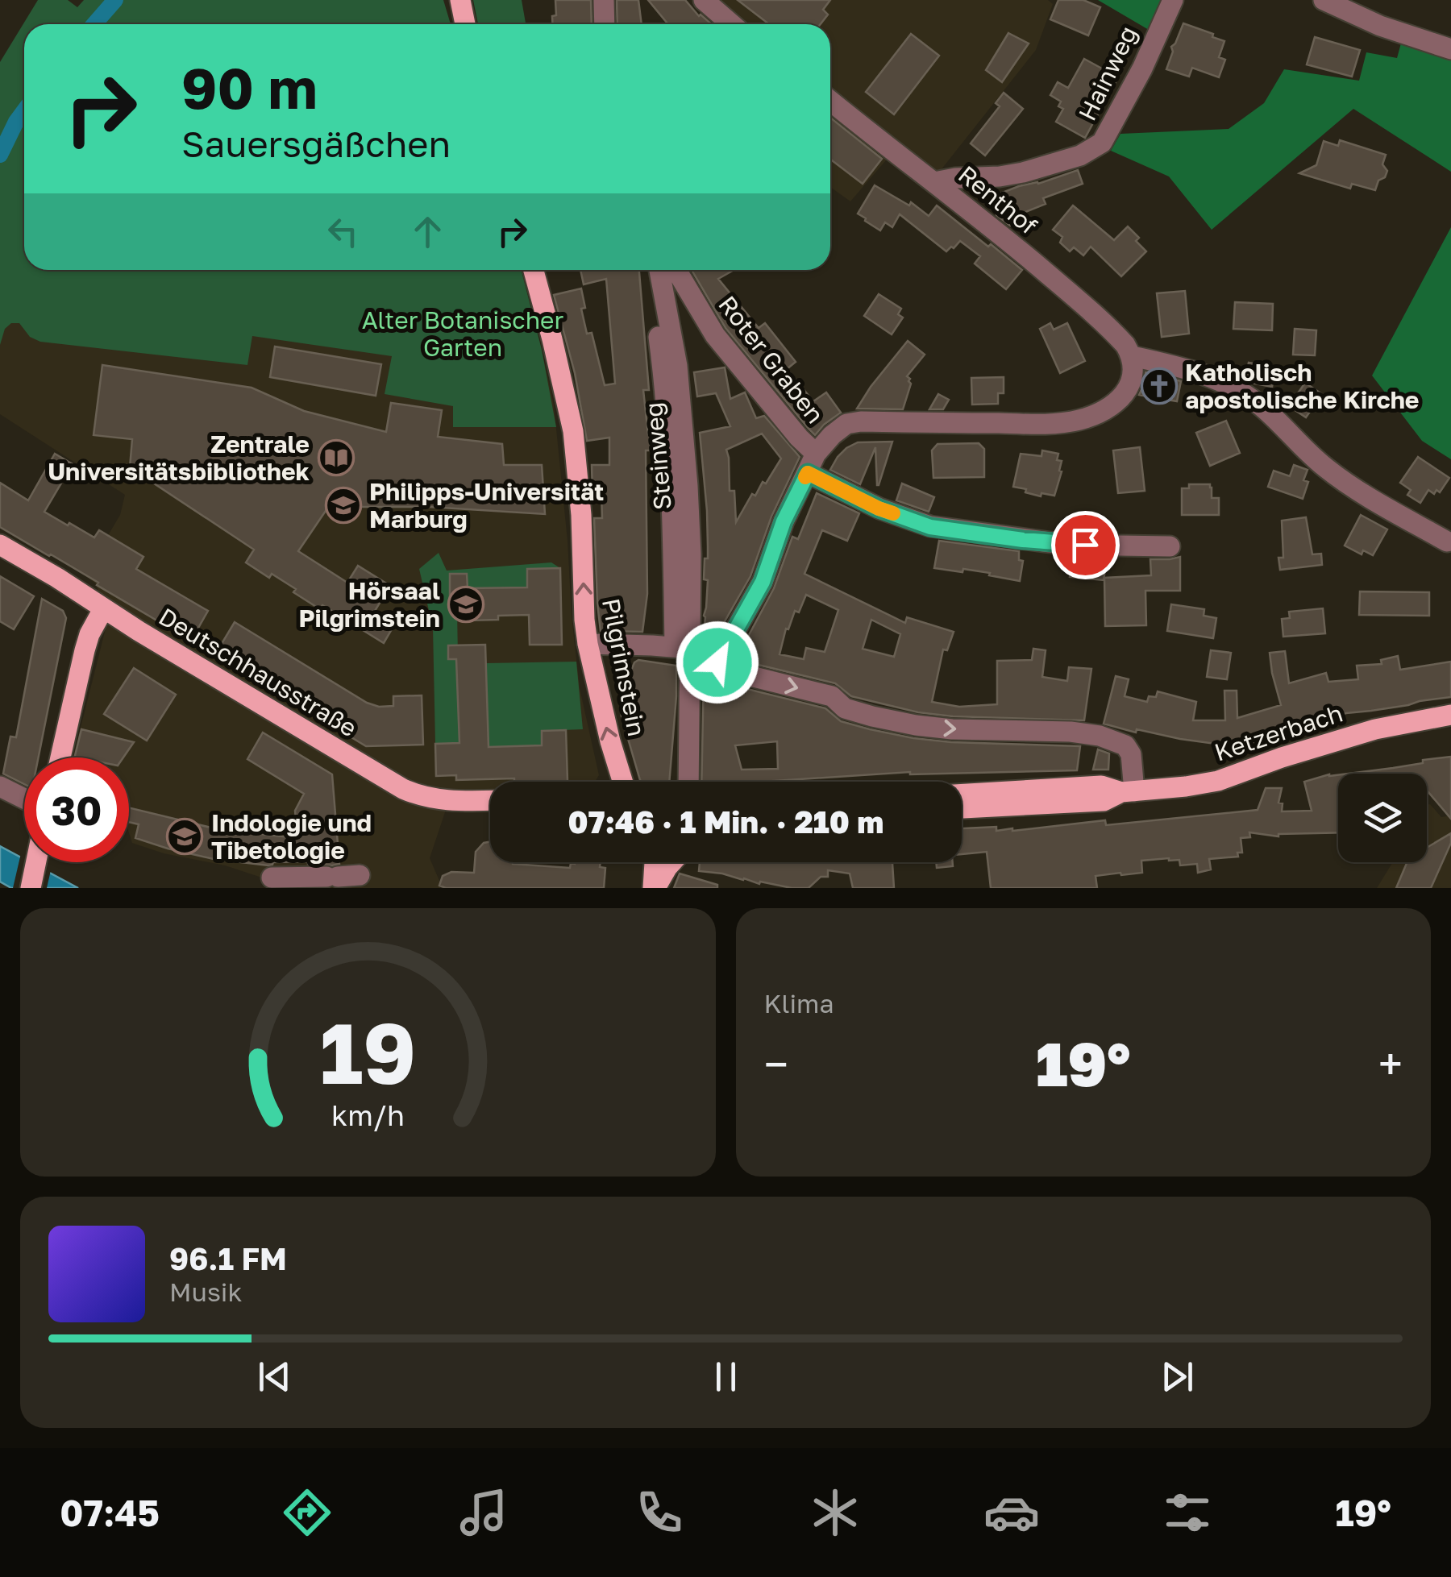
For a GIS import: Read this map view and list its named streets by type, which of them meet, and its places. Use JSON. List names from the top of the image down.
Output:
{
  "streets": {
    "main road": ["Pilgrimstein", "Deutschhausstraße", "Ketzerbach"],
    "street": [
      "Hainweg",
      "Renthof",
      "Roter Graben",
      "Steinweg"
    ]
  },
  "crossings": [
    ["Hainweg", "Renthof"]
  ],
  "one_way": ["Pilgrimstein"],
  "parks": ["Alter Botanischer Garten"],
  "places": {
    "church": ["Katholisch apostolische Kirche"],
    "library": ["Zentrale Universitätsbibliothek"],
    "school or university": ["Philipps-Universität Marburg", "Hörsaal Pilgrimstein", "Indologie und Tibetologie"]
  },
  "page": {
    "turn": ["90 m", "Sauersgäßchen"],
    "limit": "30",
    "trip": "07:46 · 1 Min. · 210 m",
    "tile": "Klima",
    "heat": ["−", "19°", "+"],
    "song": ["96.1 FM", "Musik"],
    "tabs": ["07:45", "19°"],
    "gauge": ["19", "km/h"]
  }
}
